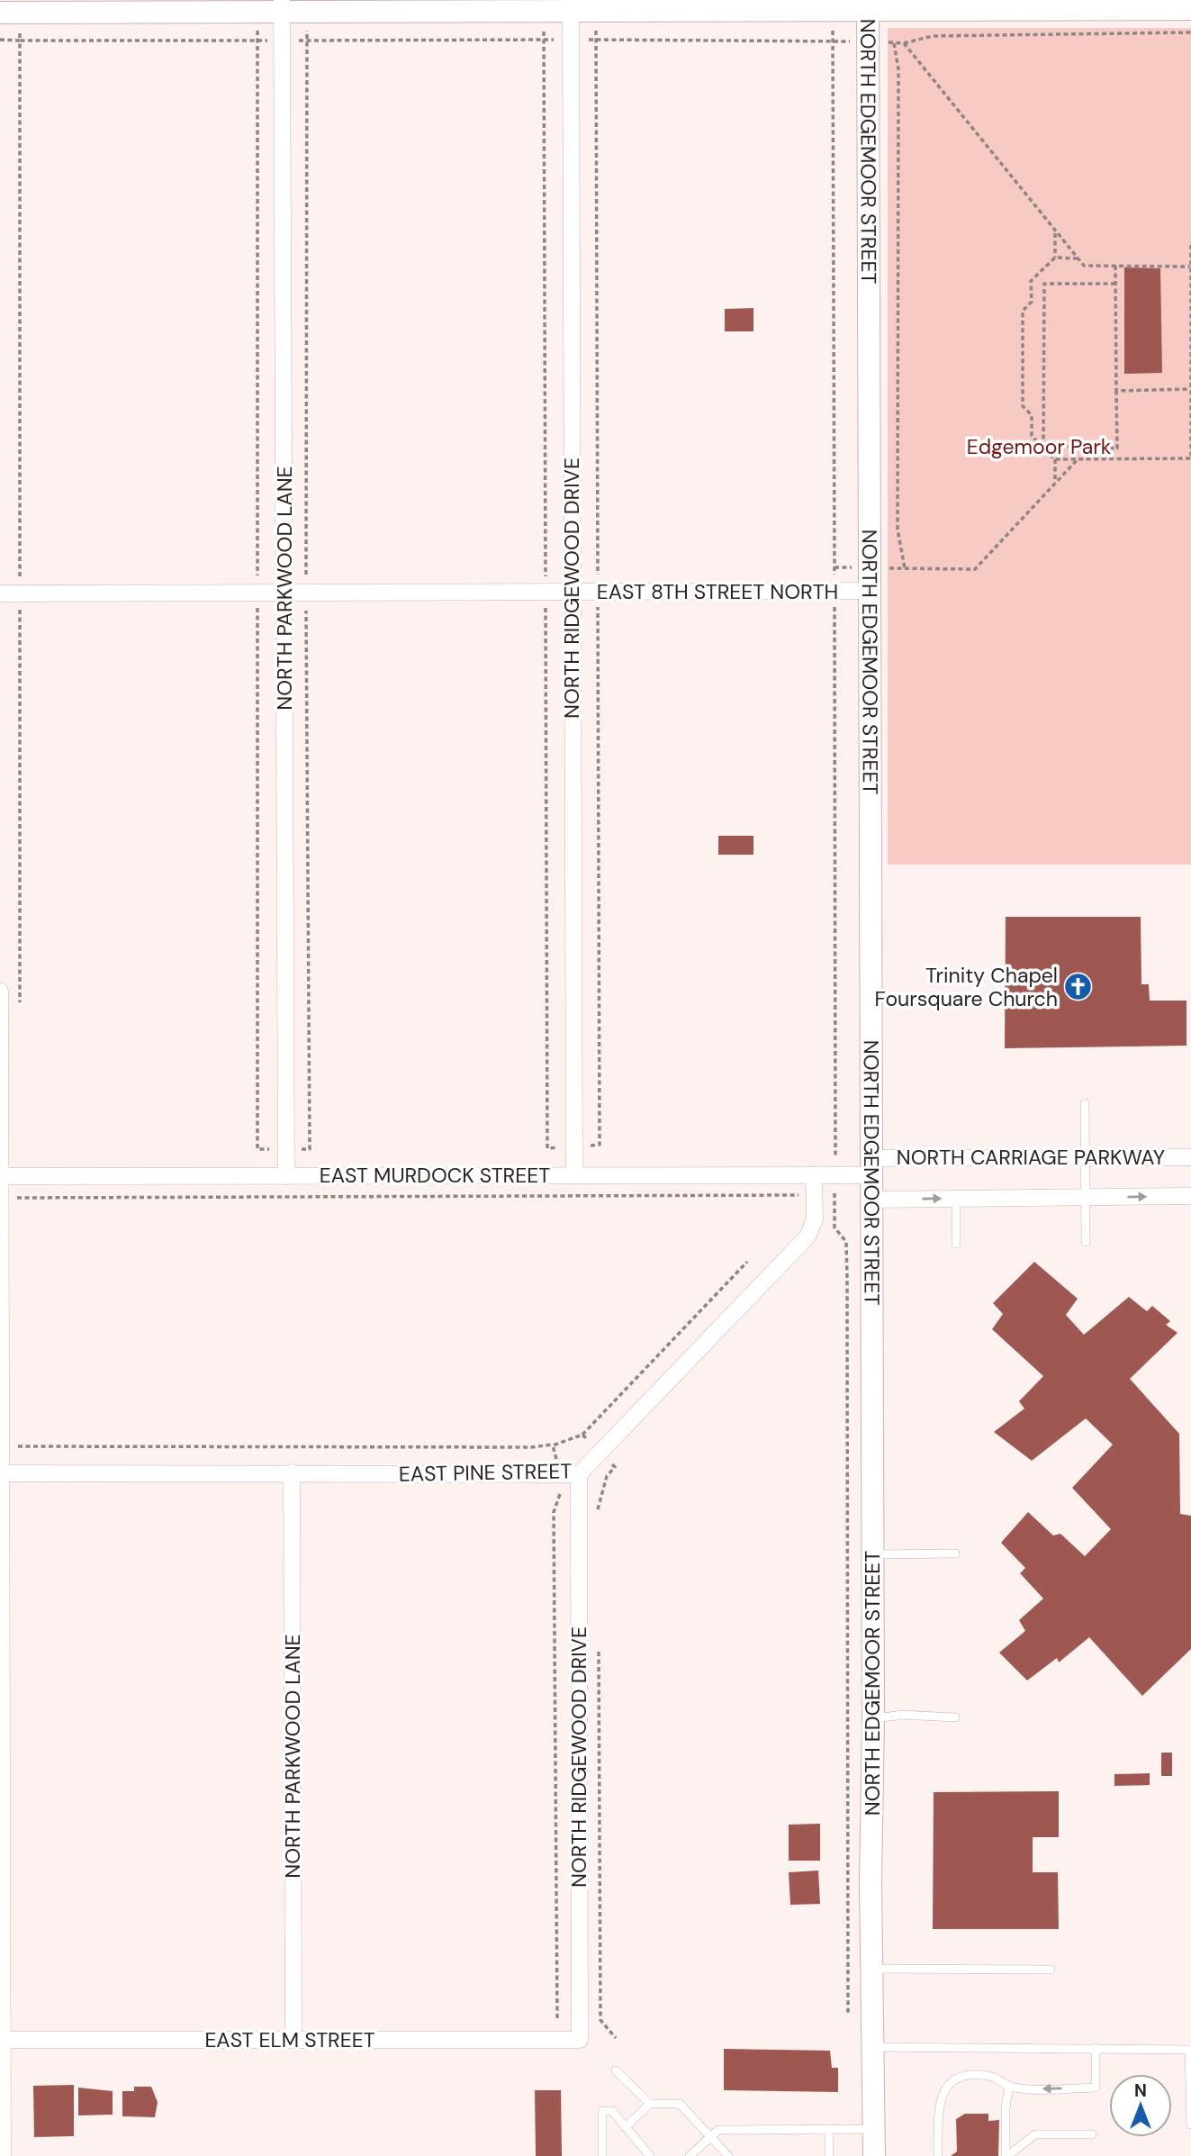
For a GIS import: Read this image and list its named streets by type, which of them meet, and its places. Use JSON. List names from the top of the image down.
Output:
{
  "streets": {
    "street": [
      "NORTH EDGEMOOR STREET",
      "NORTH PARKWOOD LANE",
      "NORTH RIDGEWOOD DRIVE",
      "EAST 8TH STREET NORTH",
      "NORTH CARRIAGE PARKWAY",
      "EAST MURDOCK STREET",
      "EAST PINE STREET",
      "EAST ELM STREET"
    ]
  },
  "crossings": [
    ["NORTH EDGEMOOR STREET", "EAST 8TH STREET NORTH"],
    ["NORTH EDGEMOOR STREET", "NORTH CARRIAGE PARKWAY"],
    ["NORTH EDGEMOOR STREET", "EAST MURDOCK STREET"],
    ["NORTH PARKWOOD LANE", "EAST 8TH STREET NORTH"],
    ["NORTH PARKWOOD LANE", "EAST MURDOCK STREET"],
    ["NORTH PARKWOOD LANE", "EAST PINE STREET"],
    ["NORTH PARKWOOD LANE", "EAST ELM STREET"],
    ["NORTH RIDGEWOOD DRIVE", "EAST 8TH STREET NORTH"],
    ["NORTH RIDGEWOOD DRIVE", "EAST MURDOCK STREET"],
    ["NORTH RIDGEWOOD DRIVE", "EAST PINE STREET"],
    ["NORTH RIDGEWOOD DRIVE", "EAST ELM STREET"],
    ["NORTH CARRIAGE PARKWAY", "EAST MURDOCK STREET"],
    ["EAST MURDOCK STREET", "EAST PINE STREET"]
  ],
  "parks": ["Edgemoor Park"],
  "places": {
    "church": ["Trinity Chapel Foursquare Church"]
  },
  "north": "top"
}
